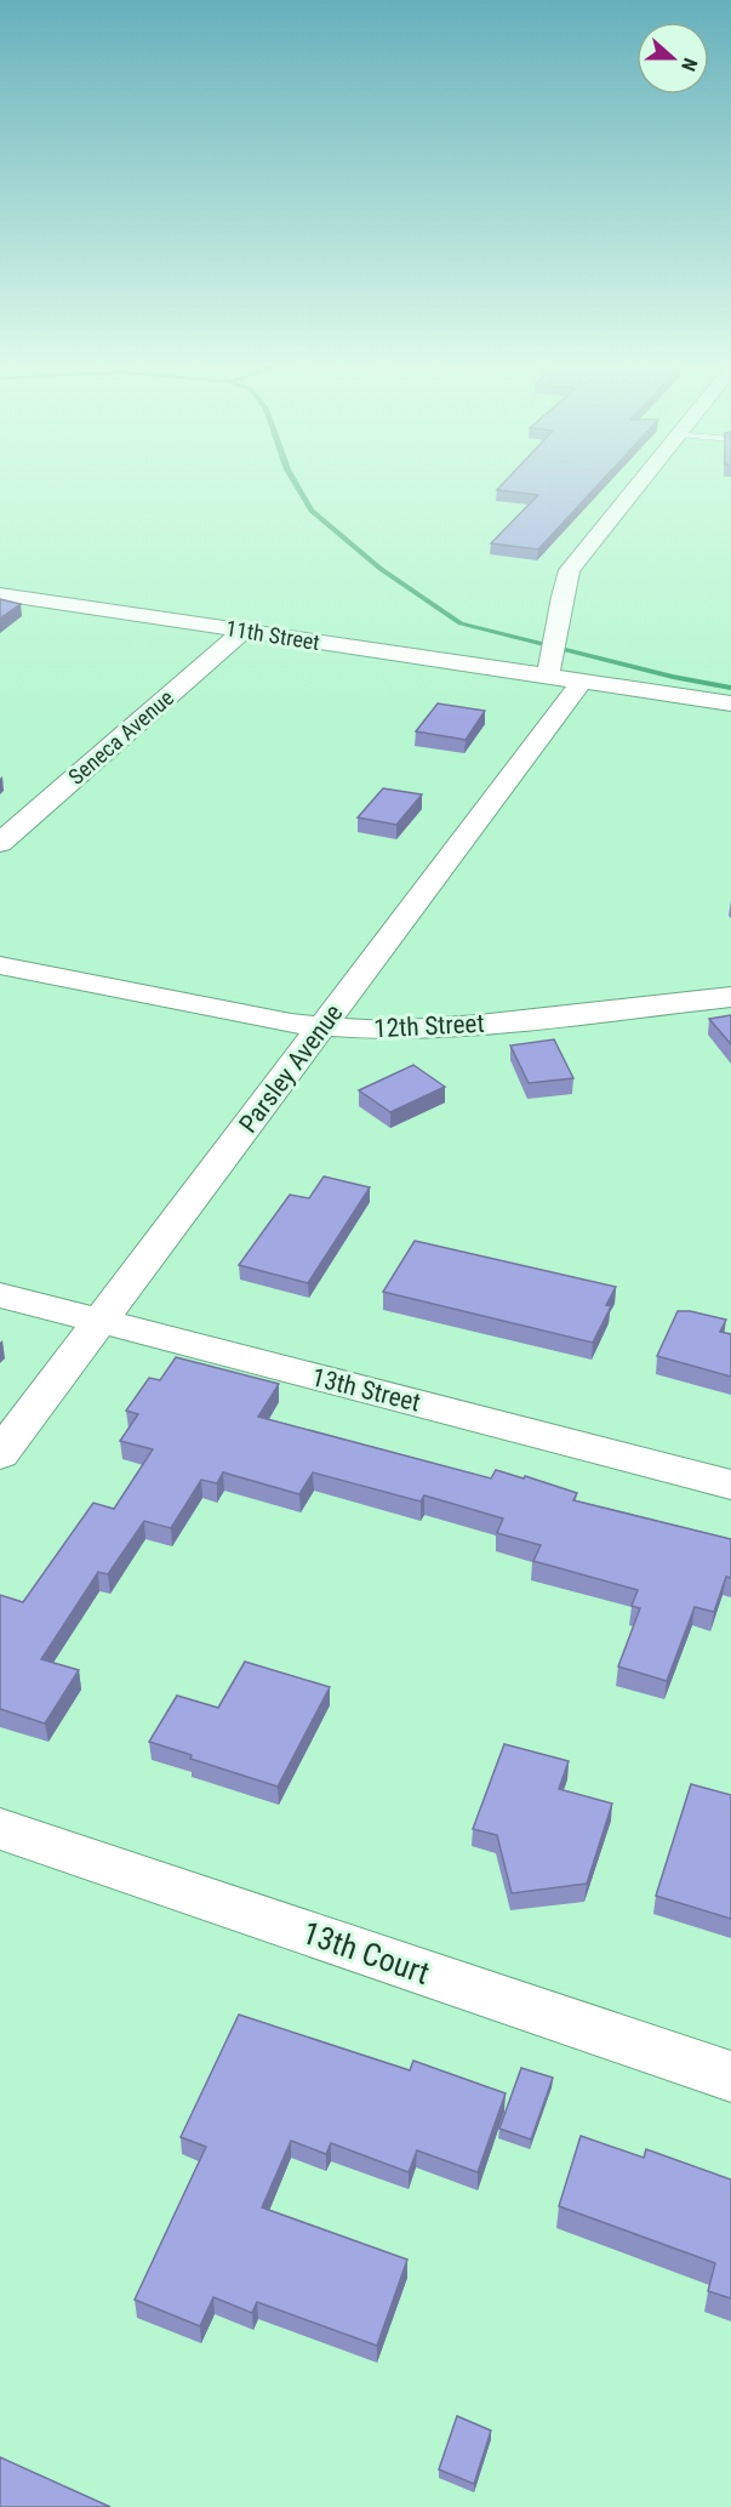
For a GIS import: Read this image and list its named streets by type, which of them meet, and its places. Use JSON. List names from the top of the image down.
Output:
{
  "streets": {
    "street": [
      "11th Street",
      "Seneca Avenue",
      "12th Street",
      "Parsley Avenue",
      "13th Street",
      "13th Court"
    ]
  },
  "crossings": [
    ["11th Street", "Seneca Avenue"],
    ["11th Street", "Parsley Avenue"],
    ["12th Street", "Parsley Avenue"],
    ["Parsley Avenue", "13th Street"]
  ],
  "north": "right"
}
